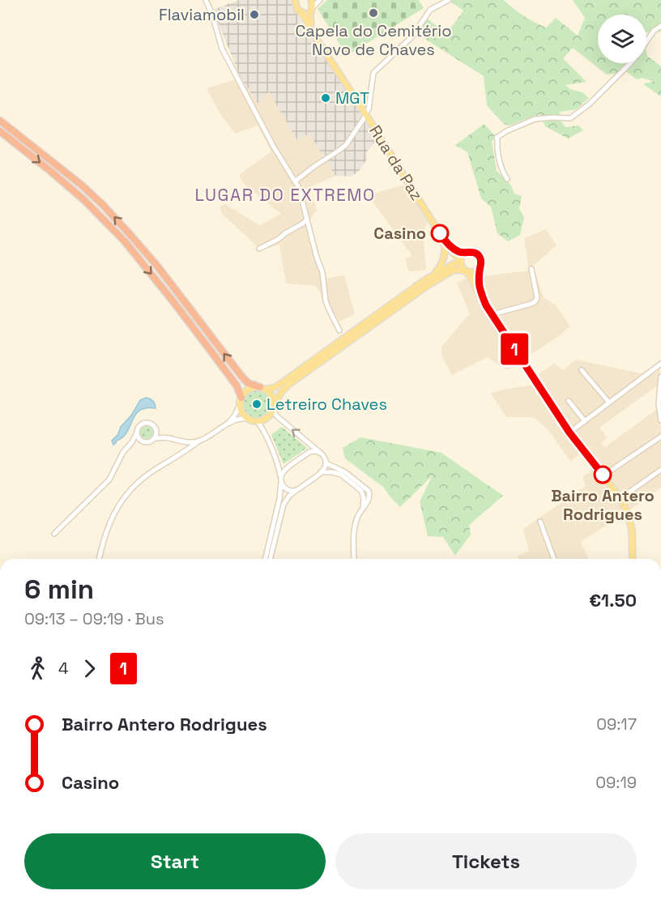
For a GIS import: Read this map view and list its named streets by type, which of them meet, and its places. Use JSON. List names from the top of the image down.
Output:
{
  "streets": {
    "main road": ["Rua da Paz"]
  },
  "districts": ["LUGAR DO EXTREMO"],
  "places": [
    "Capela do Cemitério Novo de Chaves",
    "Flaviamobil",
    "MGT",
    "Casino",
    "Letreiro Chaves",
    "Bairro Antero Rodrigues"
  ],
  "lines": ["bus line 1"],
  "page": {
    "on_map": "1",
    "heading": ["6 min", "09:13 – 09:19 · Bus", "€1.50"],
    "legs": ["4", "1"],
    "list": [
      {
        "name": "Bairro Antero Rodrigues",
        "value": "09:17"
      },
      {
        "name": "Casino",
        "value": "09:19"
      }
    ],
    "buttons": ["Start", "Tickets"]
  }
}
